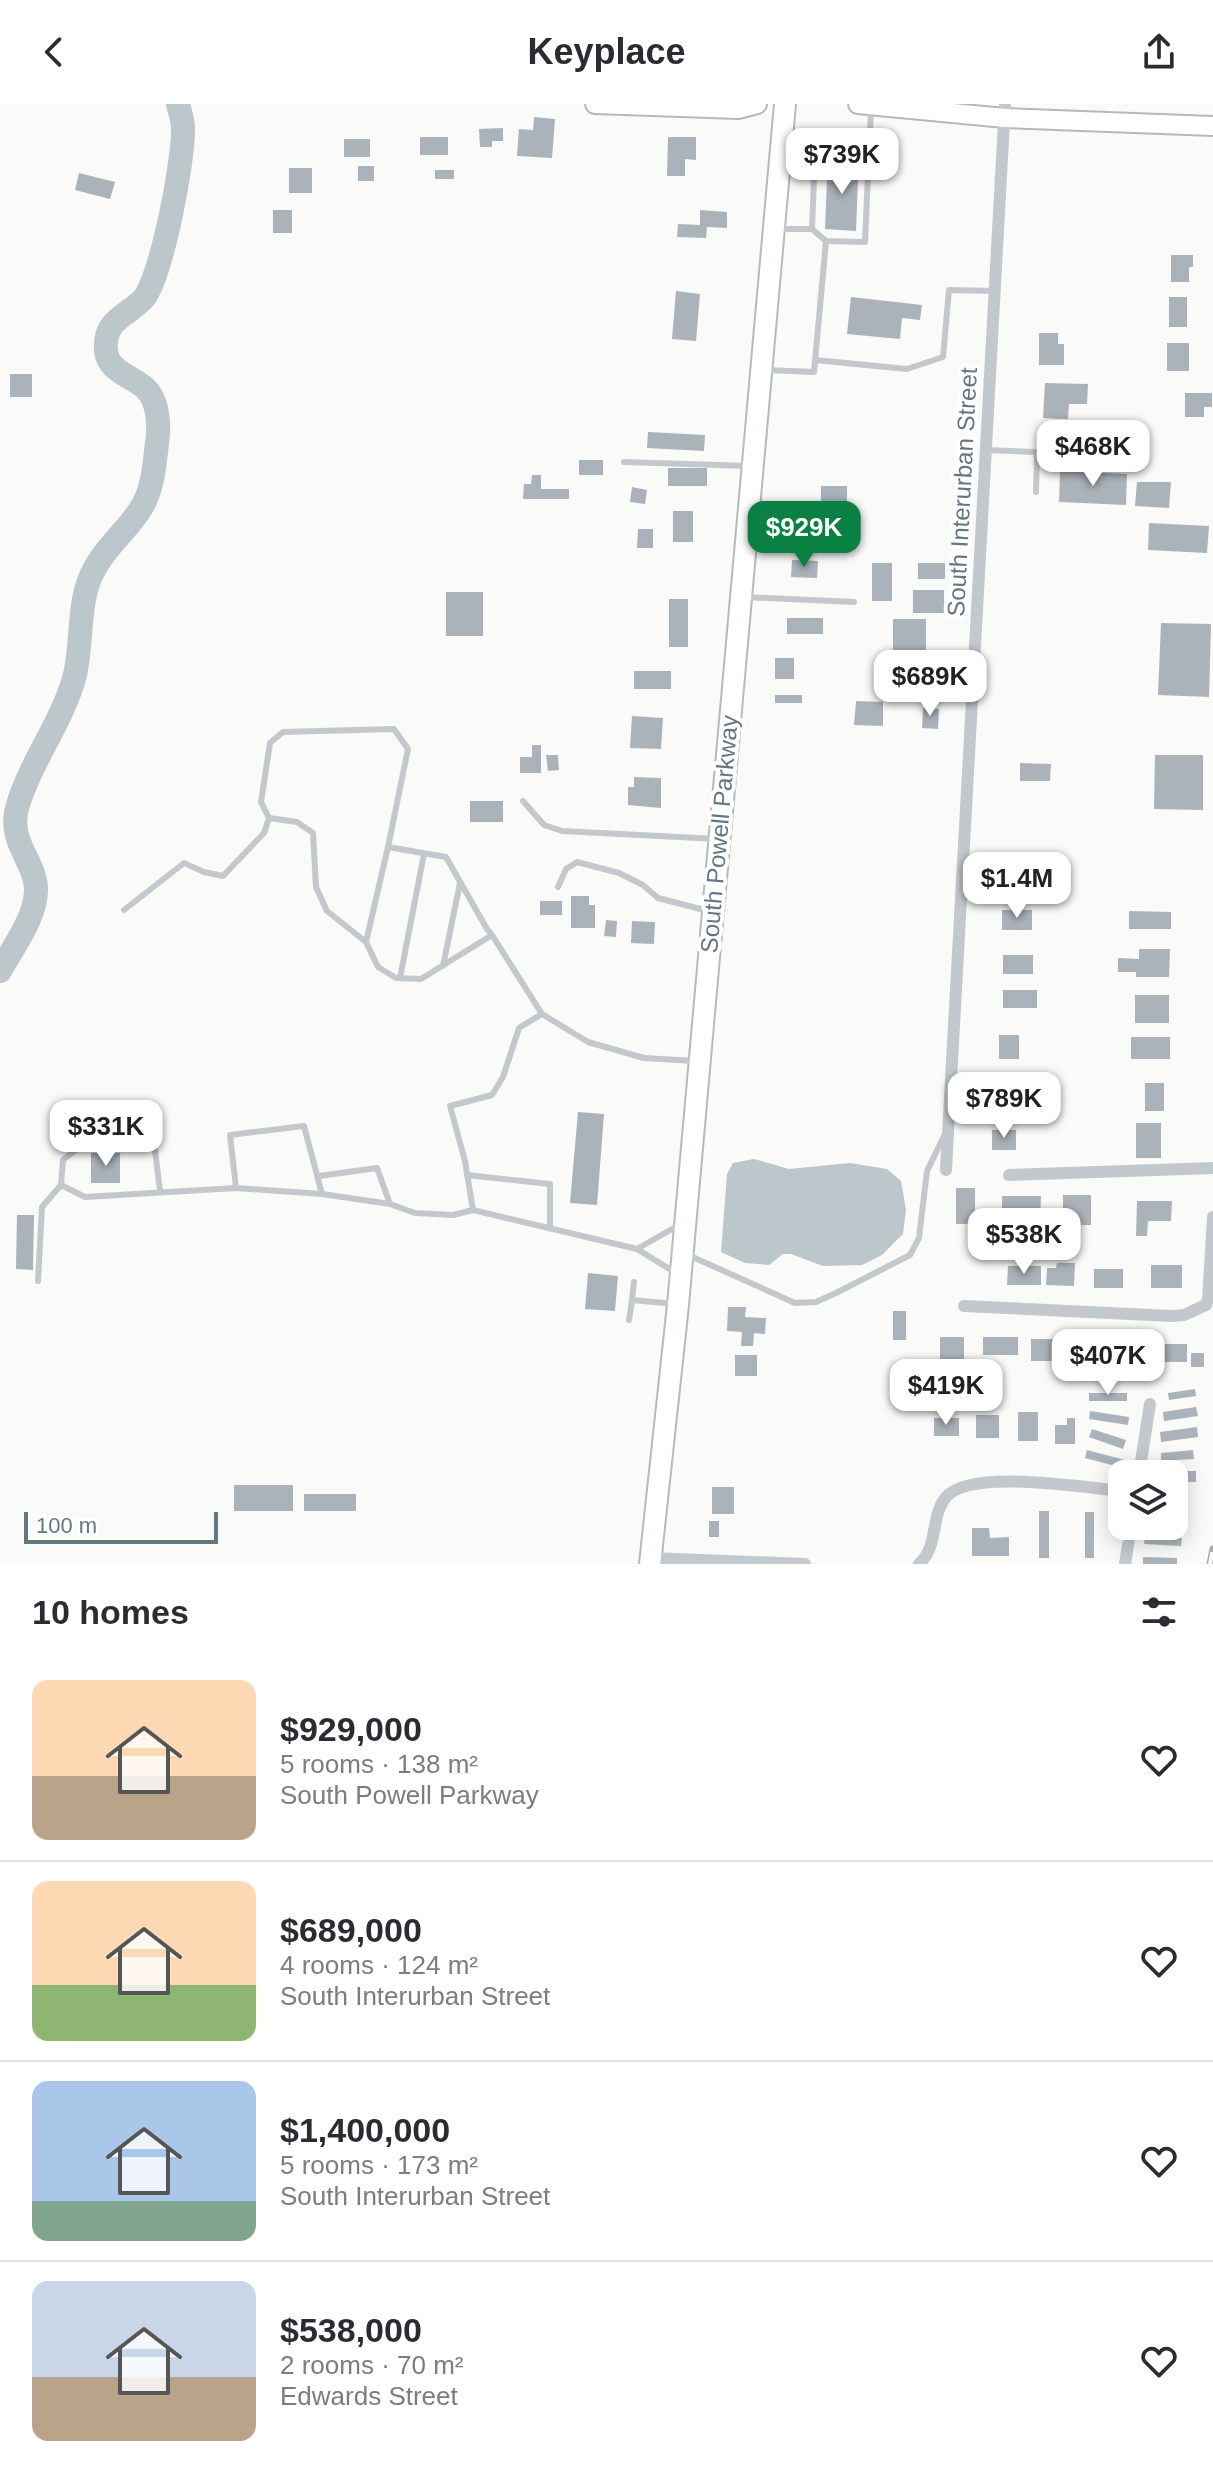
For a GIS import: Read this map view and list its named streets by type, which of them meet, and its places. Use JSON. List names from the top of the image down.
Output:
{
  "streets": {
    "main road": ["South Powell Parkway"],
    "street": ["South Interurban Street"]
  },
  "scale_bar": "100 m",
  "page": {
    "header": "Keyplace",
    "price": [
      "$739K",
      "$468K",
      "$929K",
      "$689K",
      "$1.4M",
      "$789K",
      "$331K",
      "$538K",
      "$407K",
      "$419K"
    ],
    "scale": "100 m",
    "heading": "10 homes",
    "list": [
      {
        "name": "$929,000",
        "note": "5 rooms · 138 m² · South Powell Parkway"
      },
      {
        "name": "$689,000",
        "note": "4 rooms · 124 m² · South Interurban Street"
      },
      {
        "name": "$1,400,000",
        "note": "5 rooms · 173 m² · South Interurban Street"
      },
      {
        "name": "$538,000",
        "note": "2 rooms · 70 m² · Edwards Street"
      }
    ]
  }
}
